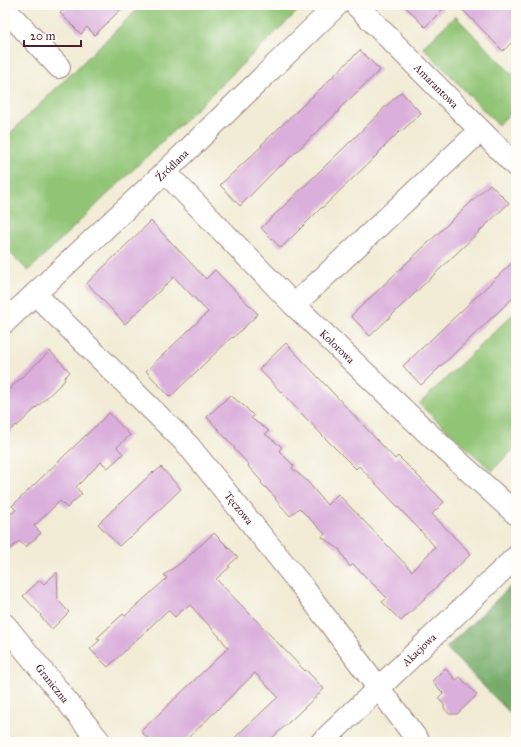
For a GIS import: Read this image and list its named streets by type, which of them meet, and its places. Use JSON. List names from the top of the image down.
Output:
{
  "streets": {
    "street": [
      "Amarantowa",
      "Źródlana",
      "Kolorowa",
      "Tęczowa",
      "Akacjowa",
      "Graniczna"
    ]
  },
  "crossings": [
    ["Źródlana", "Kolorowa"],
    ["Źródlana", "Tęczowa"],
    ["Tęczowa", "Akacjowa"]
  ],
  "scale_bar": "20 m"
}
